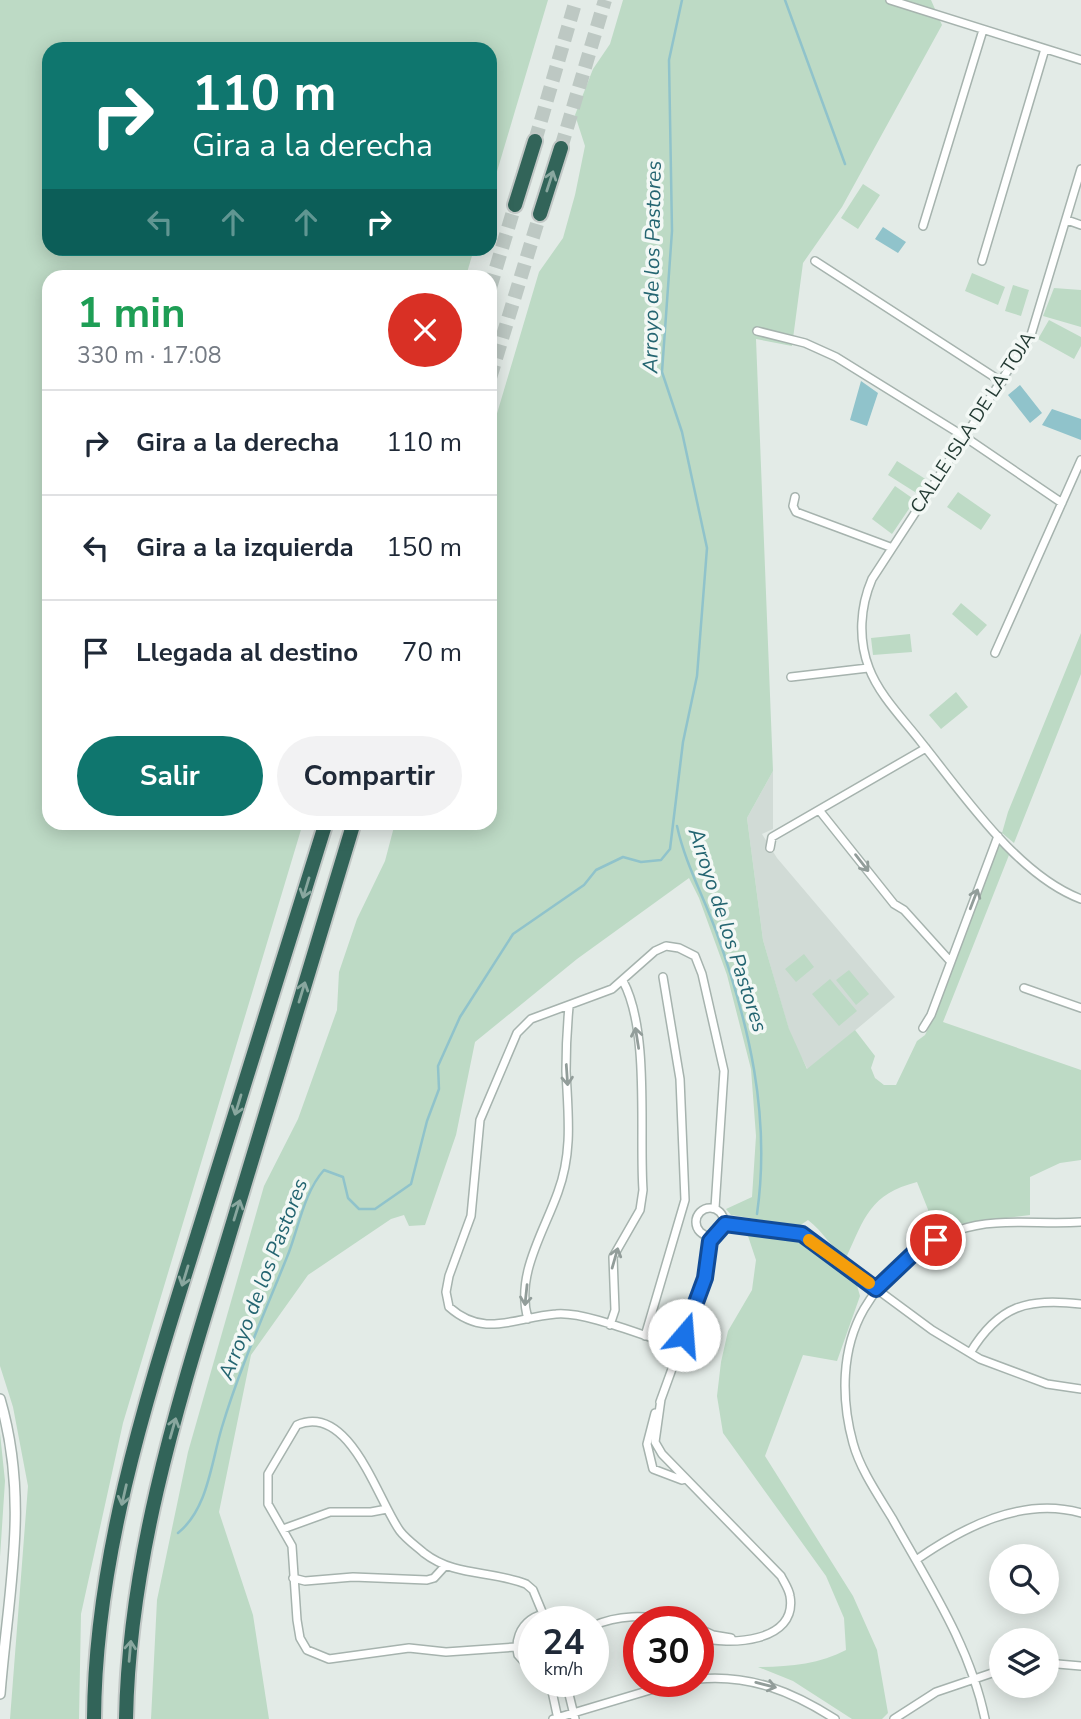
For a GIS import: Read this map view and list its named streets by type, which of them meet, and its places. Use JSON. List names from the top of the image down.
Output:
{
  "streets": {
    "street": ["CALLE ISLA DE LA TOJA"]
  },
  "water": ["Arroyo de los Pastores"],
  "page": {
    "turn": ["110 m", "Gira a la derecha"],
    "heading": ["1 min", "330 m · 17:08"],
    "list": [
      {
        "name": "Gira a la derecha",
        "value": "110 m"
      },
      {
        "name": "Gira a la izquierda",
        "value": "150 m"
      },
      {
        "name": "Llegada al destino",
        "value": "70 m"
      }
    ],
    "buttons": ["Salir", "Compartir"],
    "speed": "24 km/h",
    "limit": "30"
  }
}
